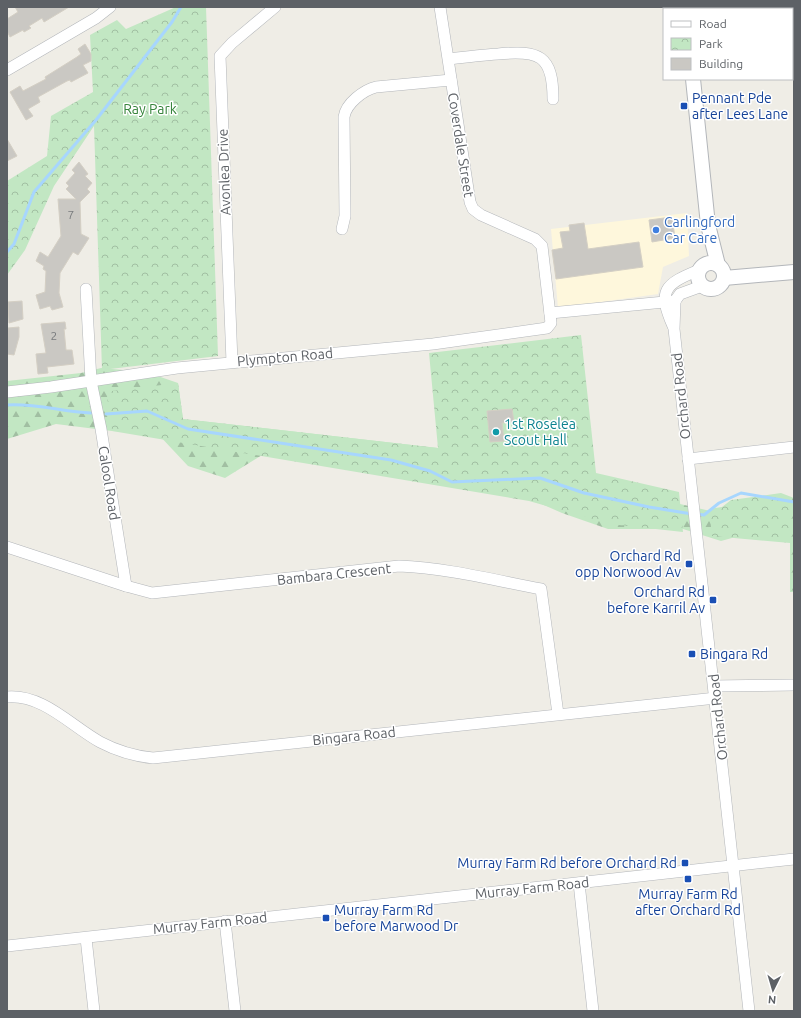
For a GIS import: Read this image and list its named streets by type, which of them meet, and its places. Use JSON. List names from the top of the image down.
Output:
{
  "streets": {
    "street": [
      "Coverdale Street",
      "Avonlea Drive",
      "Plympton Road",
      "Orchard Road",
      "Calool Road",
      "Bambara Crescent",
      "Bingara Road",
      "Murray Farm Road"
    ]
  },
  "crossings": [
    ["Coverdale Street", "Plympton Road"],
    ["Avonlea Drive", "Plympton Road"],
    ["Plympton Road", "Calool Road"],
    ["Orchard Road", "Bingara Road"],
    ["Orchard Road", "Murray Farm Road"],
    ["Calool Road", "Bambara Crescent"],
    ["Bambara Crescent", "Bingara Road"]
  ],
  "parks": ["Ray Park"],
  "places": {
    "transit": [
      "Pennant Pde after Lees Lane",
      "Orchard Rd opp Norwood Av",
      "Orchard Rd before Karril Av",
      "Bingara Rd",
      "Murray Farm Rd before Orchard Rd",
      "Murray Farm Rd after Orchard Rd",
      "Murray Farm Rd before Marwood Dr"
    ],
    "other": ["Carlingford Car Care", "1st Roselea Scout Hall"]
  },
  "house_numbers": ["7", "2"],
  "legend": ["Road", "Park", "Building"],
  "north": "bottom"
}
